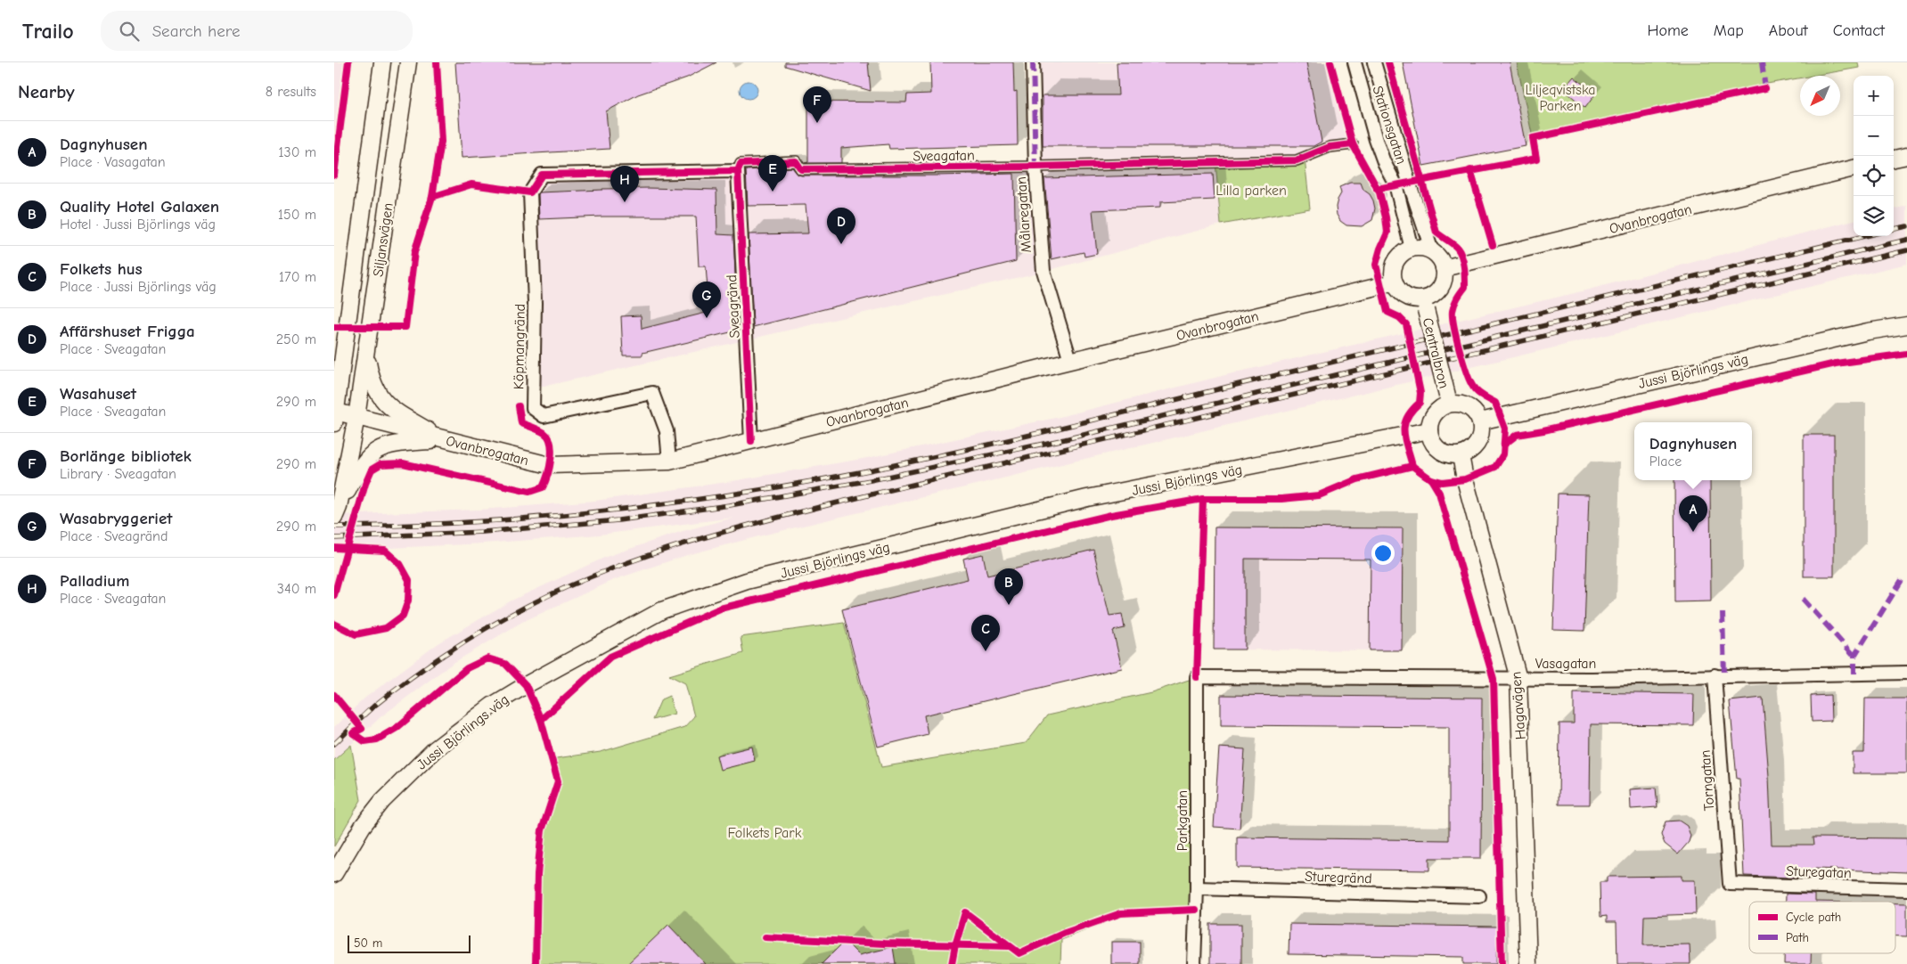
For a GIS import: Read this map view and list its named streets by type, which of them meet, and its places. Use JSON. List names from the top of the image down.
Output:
{
  "streets": {
    "street": [
      "Stationsgatan",
      "Sveagatan",
      "Målaregatan",
      "Ovanbrogatan",
      "Siljansvägen",
      "Sveagränd",
      "Köpmangränd",
      "Centralbron",
      "Jussi Björlings väg",
      "Vasagatan",
      "Hagavägen",
      "Torngatan",
      "Parkgatan",
      "Sturegatan",
      "Sturegränd"
    ]
  },
  "crossings": [
    ["Stationsgatan", "Ovanbrogatan"],
    ["Stationsgatan", "Centralbron"],
    ["Sveagatan", "Målaregatan"],
    ["Sveagatan", "Sveagränd"],
    ["Sveagatan", "Köpmangränd"],
    ["Målaregatan", "Ovanbrogatan"],
    ["Ovanbrogatan", "Siljansvägen"],
    ["Ovanbrogatan", "Sveagränd"],
    ["Ovanbrogatan", "Köpmangränd"],
    ["Ovanbrogatan", "Centralbron"],
    ["Centralbron", "Jussi Björlings väg"],
    ["Centralbron", "Hagavägen"],
    ["Jussi Björlings väg", "Hagavägen"],
    ["Vasagatan", "Hagavägen"],
    ["Vasagatan", "Torngatan"],
    ["Vasagatan", "Parkgatan"],
    ["Torngatan", "Sturegatan"],
    ["Parkgatan", "Sturegränd"]
  ],
  "parks": ["Liljeqvistska Parken", "Lilla parken", "Folkets Park"],
  "legend": ["Cycle path", "Path"],
  "scale_bar": "50 m",
  "north": "bottom left",
  "page": {
    "header": "Trailo",
    "search": "Search here",
    "nav": [
      "Home",
      "Map",
      "About",
      "Contact"
    ],
    "heading": ["Nearby", "8 results"],
    "map_buttons": ["+", "−"],
    "pins": [
      "F",
      "E",
      "H",
      "D",
      "G",
      "A",
      "B",
      "C"
    ],
    "list": [
      {
        "mark": "A",
        "name": "Dagnyhusen",
        "note": "Place · Vasagatan",
        "value": "130 m"
      },
      {
        "mark": "B",
        "name": "Quality Hotel Galaxen",
        "note": "Hotel · Jussi Björlings väg",
        "value": "150 m"
      },
      {
        "mark": "C",
        "name": "Folkets hus",
        "note": "Place · Jussi Björlings väg",
        "value": "170 m"
      },
      {
        "mark": "D",
        "name": "Affärshuset Frigga",
        "note": "Place · Sveagatan",
        "value": "250 m"
      },
      {
        "mark": "E",
        "name": "Wasahuset",
        "note": "Place · Sveagatan",
        "value": "290 m"
      },
      {
        "mark": "F",
        "name": "Borlänge bibliotek",
        "note": "Library · Sveagatan",
        "value": "290 m"
      },
      {
        "mark": "G",
        "name": "Wasabryggeriet",
        "note": "Place · Sveagränd",
        "value": "290 m"
      },
      {
        "mark": "H",
        "name": "Palladium",
        "note": "Place · Sveagatan",
        "value": "340 m"
      }
    ],
    "popup": ["Dagnyhusen", "Place"],
    "scale": "50 m"
  }
}
